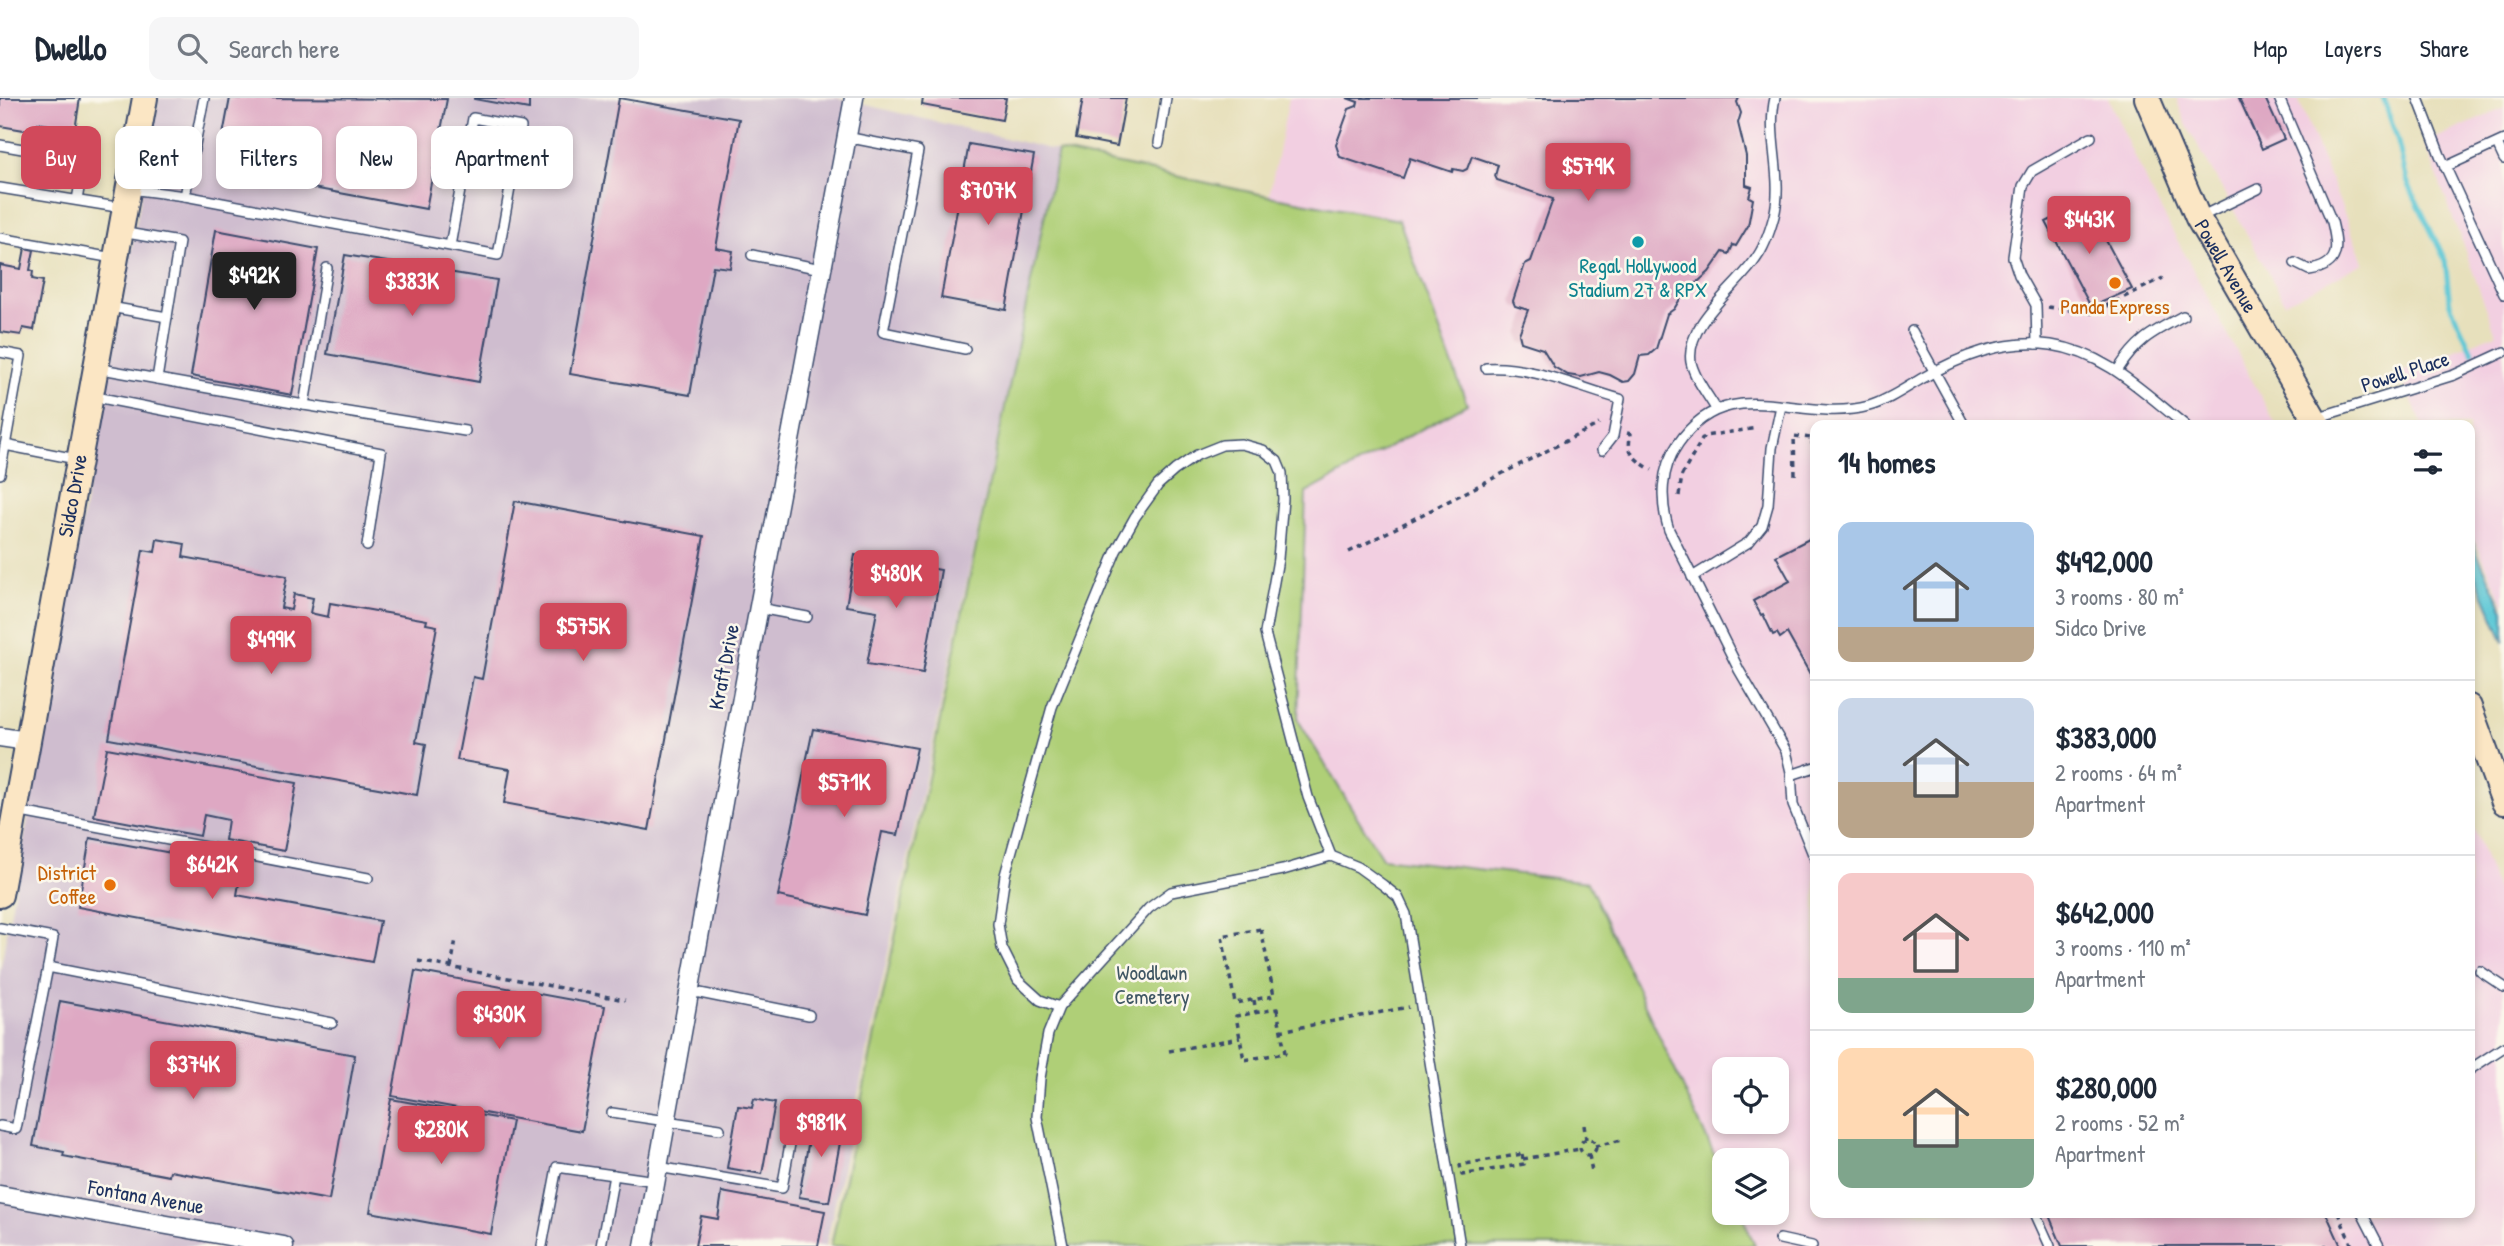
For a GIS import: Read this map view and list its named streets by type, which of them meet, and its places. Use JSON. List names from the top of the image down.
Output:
{
  "streets": {
    "street": [
      "Powell Avenue",
      "Sidco Drive",
      "Kraft Drive",
      "Fontana Avenue"
    ],
    "lane": ["Powell Place"]
  },
  "parks": ["Woodlawn Cemetery"],
  "places": ["Regal Hollywood Stadium 27 & RPX", "Panda Express", "District Coffee"],
  "page": {
    "header": "Dwello",
    "search": "Search here",
    "nav": ["Map", "Layers", "Share"],
    "chip": [
      "Buy",
      "Rent",
      "Filters",
      "New",
      "Apartment"
    ],
    "price": [
      "$579K",
      "$707K",
      "$443K",
      "$492K",
      "$383K",
      "$480K",
      "$575K",
      "$499K",
      "$571K",
      "$642K",
      "$430K",
      "$374K",
      "$981K",
      "$280K"
    ],
    "heading": "14 homes",
    "list": [
      {
        "name": "$492,000",
        "note": "3 rooms · 80 m² · Sidco Drive"
      },
      {
        "name": "$383,000",
        "note": "2 rooms · 64 m² · Apartment"
      },
      {
        "name": "$642,000",
        "note": "3 rooms · 110 m² · Apartment"
      },
      {
        "name": "$280,000",
        "note": "2 rooms · 52 m² · Apartment"
      }
    ]
  }
}
